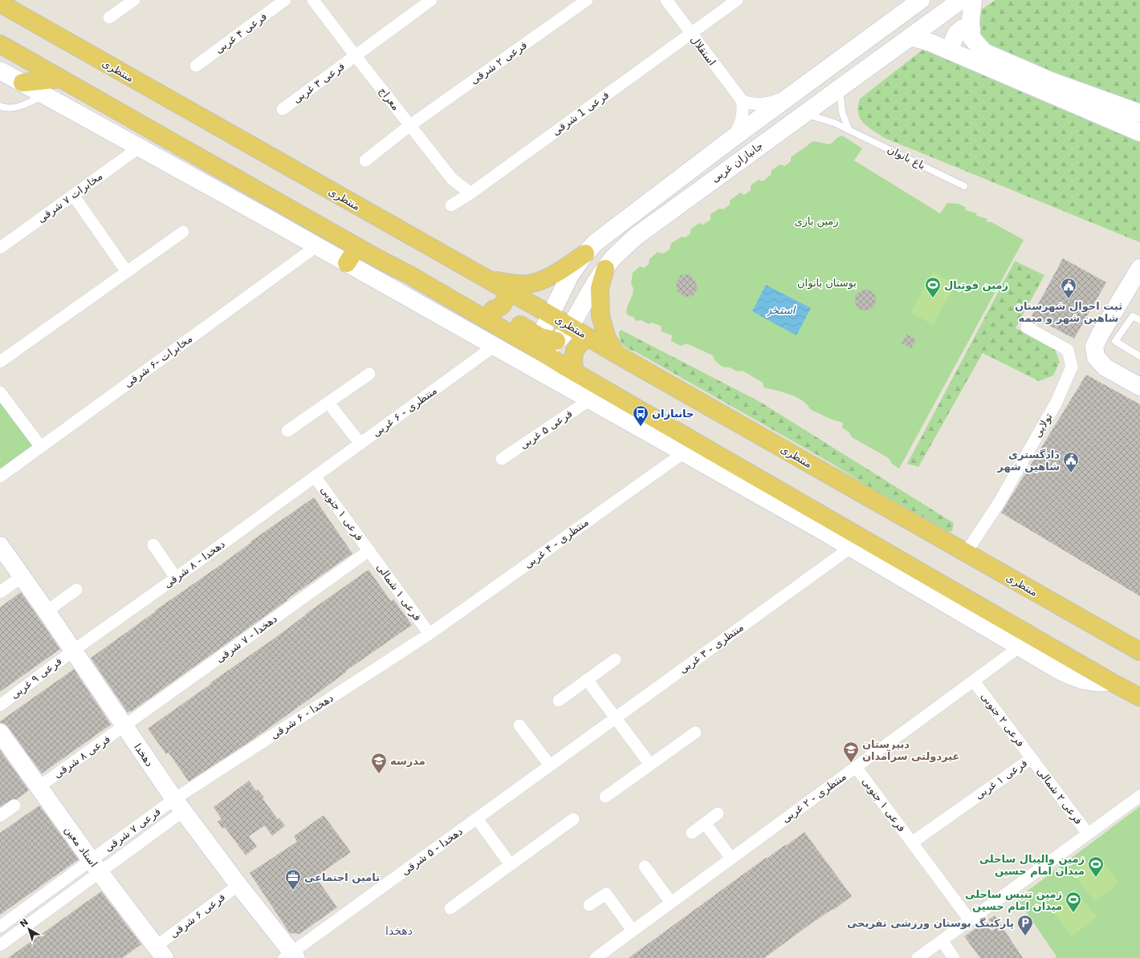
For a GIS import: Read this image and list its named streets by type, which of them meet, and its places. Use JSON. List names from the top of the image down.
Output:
{
  "streets": {
    "main road": ["منتظری"],
    "street": [
      "فرعی ۴ غربی",
      "استقلال",
      "فرعی ۲ شرقی",
      "فرعی ۳ غربی",
      "معراج",
      "فرعی 1 شرقی",
      "جانبازان غربی",
      "مخابرات ۷ شرقی",
      "مخابرات -۶ شرقی",
      "منتظری - ۶ غربی",
      "تولایی",
      "فرعی ۵ غربی",
      "فرعی ۱ جنوبی",
      "منتظری - ۴ غربی",
      "دهخدا - ۸ شرقی",
      "فرعی ۱ شمالی",
      "دهخدا - ۷ شرقی",
      "منتظری - ۳ غربی",
      "فرعی ۹ غربی",
      "دهخدا - ۶ شرقی",
      "فرعی ۲ جنوبی",
      "دهخدا",
      "فرعی ۸ شرقی",
      "فرعی ۱ غربی",
      "فرعی ۲ شمالی",
      "منتظری - ۲ غربی",
      "استاد معین",
      "دهخدا - ۵ شرقی",
      "فرعی ۶ شرقی"
    ],
    "lane": ["باغ بانوان"]
  },
  "crossings": [
    ["استقلال", "فرعی 1 شرقی"],
    ["فرعی ۲ شرقی", "معراج"],
    ["منتظری", "جانبازان غربی"],
    ["منتظری", "تولایی"],
    ["فرعی ۳ غربی", "معراج"],
    ["معراج", "فرعی 1 شرقی"],
    ["باغ بانوان", "جانبازان غربی"],
    ["منتظری - ۶ غربی", "فرعی ۱ جنوبی"],
    ["منتظری - ۶ غربی", "دهخدا - ۸ شرقی"],
    ["فرعی ۱ جنوبی", "دهخدا - ۸ شرقی"],
    ["فرعی ۱ جنوبی", "فرعی ۱ شمالی"],
    ["فرعی ۱ جنوبی", "دهخدا - ۷ شرقی"],
    ["فرعی ۱ جنوبی", "فرعی ۱ غربی"],
    ["فرعی ۱ جنوبی", "منتظری - ۲ غربی"],
    ["منتظری - ۴ غربی", "فرعی ۱ شمالی"],
    ["منتظری - ۴ غربی", "دهخدا - ۶ شرقی"],
    ["دهخدا - ۸ شرقی", "فرعی ۹ غربی"],
    ["دهخدا - ۸ شرقی", "دهخدا"],
    ["فرعی ۱ شمالی", "دهخدا - ۷ شرقی"],
    ["فرعی ۱ شمالی", "دهخدا - ۶ شرقی"],
    ["دهخدا - ۷ شرقی", "دهخدا"],
    ["دهخدا - ۷ شرقی", "فرعی ۸ شرقی"],
    ["منتظری - ۳ غربی", "دهخدا - ۵ شرقی"],
    ["فرعی ۹ غربی", "دهخدا"],
    ["دهخدا - ۶ شرقی", "دهخدا"],
    ["دهخدا - ۶ شرقی", "استاد معین"],
    ["فرعی ۲ جنوبی", "فرعی ۱ غربی"],
    ["فرعی ۲ جنوبی", "فرعی ۲ شمالی"],
    ["فرعی ۲ جنوبی", "منتظری - ۲ غربی"],
    ["دهخدا", "فرعی ۸ شرقی"],
    ["دهخدا", "دهخدا - ۵ شرقی"],
    ["دهخدا", "فرعی ۶ شرقی"],
    ["فرعی ۸ شرقی", "استاد معین"],
    ["فرعی ۱ غربی", "فرعی ۲ شمالی"],
    ["استاد معین", "فرعی ۶ شرقی"]
  ],
  "districts": ["دهخدا"],
  "water": ["استخر"],
  "parks": ["زمین بازی", "بوستان بانوان"],
  "places": {
    "sports": ["زمین فوتبال", "زمین والیبال ساحلی میدان امام حسین", "زمین تنیس ساحلی میدان امام حسین"],
    "public building": ["ثبت احوال شهرستان شاهین شهر و میمه", "دادگستری شاهین شهر"],
    "bus stop": ["جانبازان"],
    "school or university": ["دبیرستان غیردولتی سرآمدان", "مدرسه"],
    "office": ["تامین اجتماعی"],
    "parking": ["پارکینگ بوستان ورزشی تفریحی"]
  },
  "north": "top left"
}
